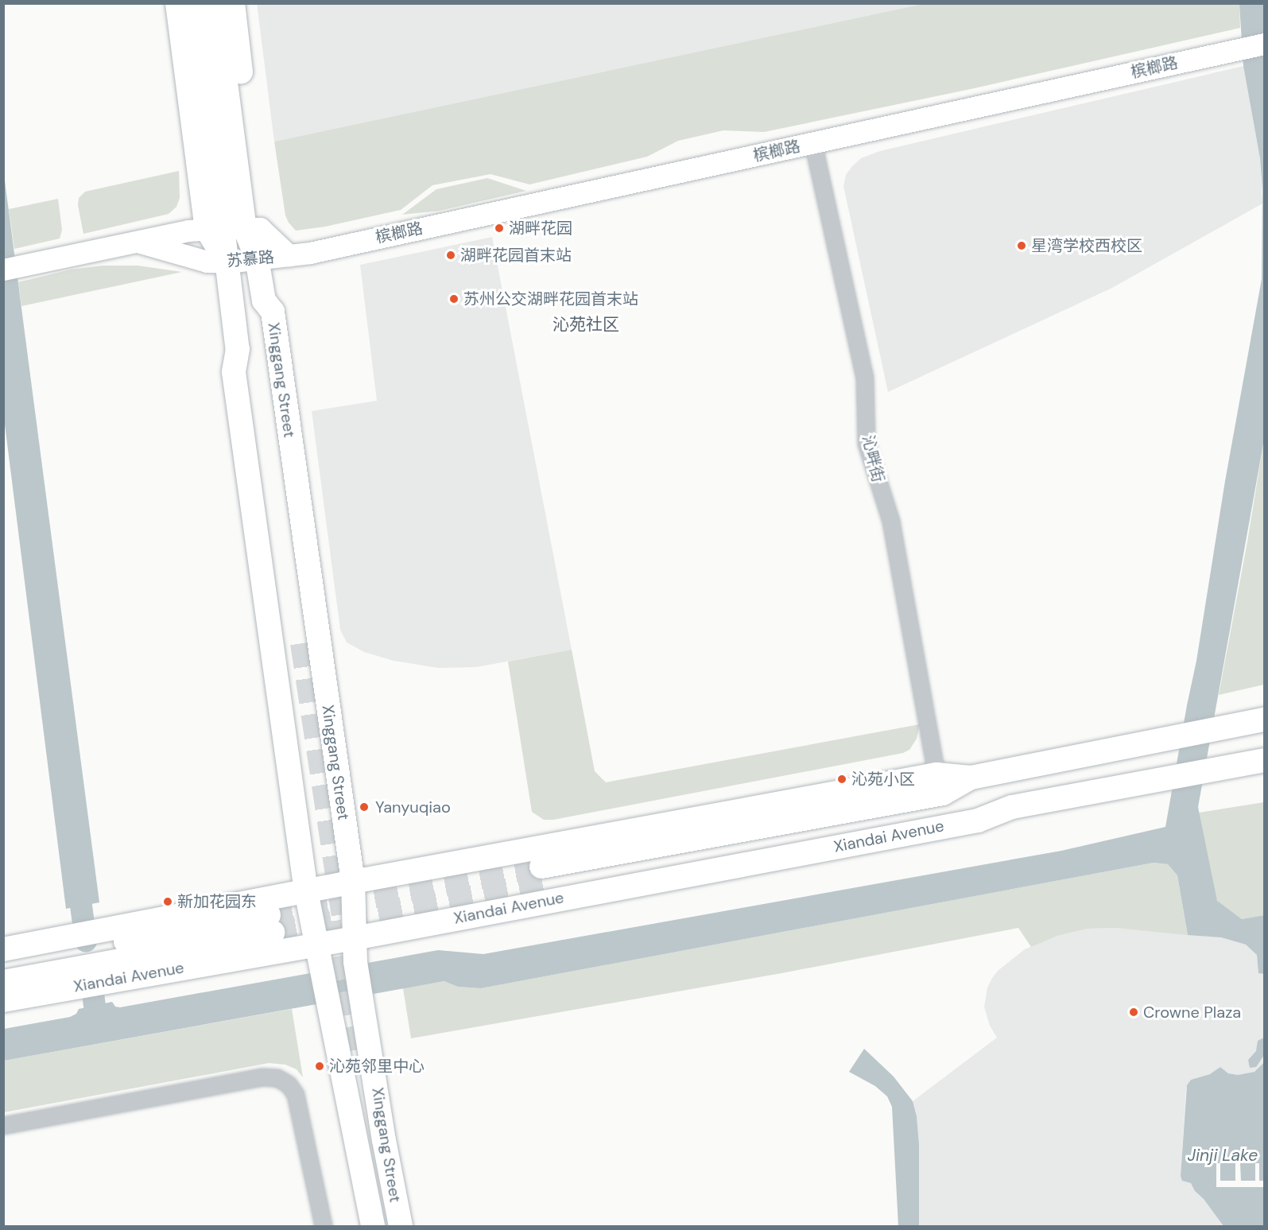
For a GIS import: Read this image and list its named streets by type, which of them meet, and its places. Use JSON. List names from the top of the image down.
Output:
{
  "streets": {
    "main road": [
      "槟榔路",
      "苏慕路",
      "Xinggang Street",
      "Xiandai Avenue"
    ],
    "street": ["沁畔街"]
  },
  "crossings": [
    ["槟榔路", "苏慕路"],
    ["槟榔路", "沁畔街"],
    ["苏慕路", "Xinggang Street"],
    ["Xinggang Street", "Xiandai Avenue"],
    ["沁畔街", "Xiandai Avenue"]
  ],
  "districts": ["沁苑社区"],
  "water": ["Jinji Lake"],
  "places": [
    "湖畔花园",
    "星湾学校西校区",
    "湖畔花园首末站",
    "苏州公交湖畔花园首末站",
    "沁苑小区",
    "Yanyuqiao",
    "新加花园东",
    "Crowne Plaza",
    "沁苑邻里中心"
  ]
}
